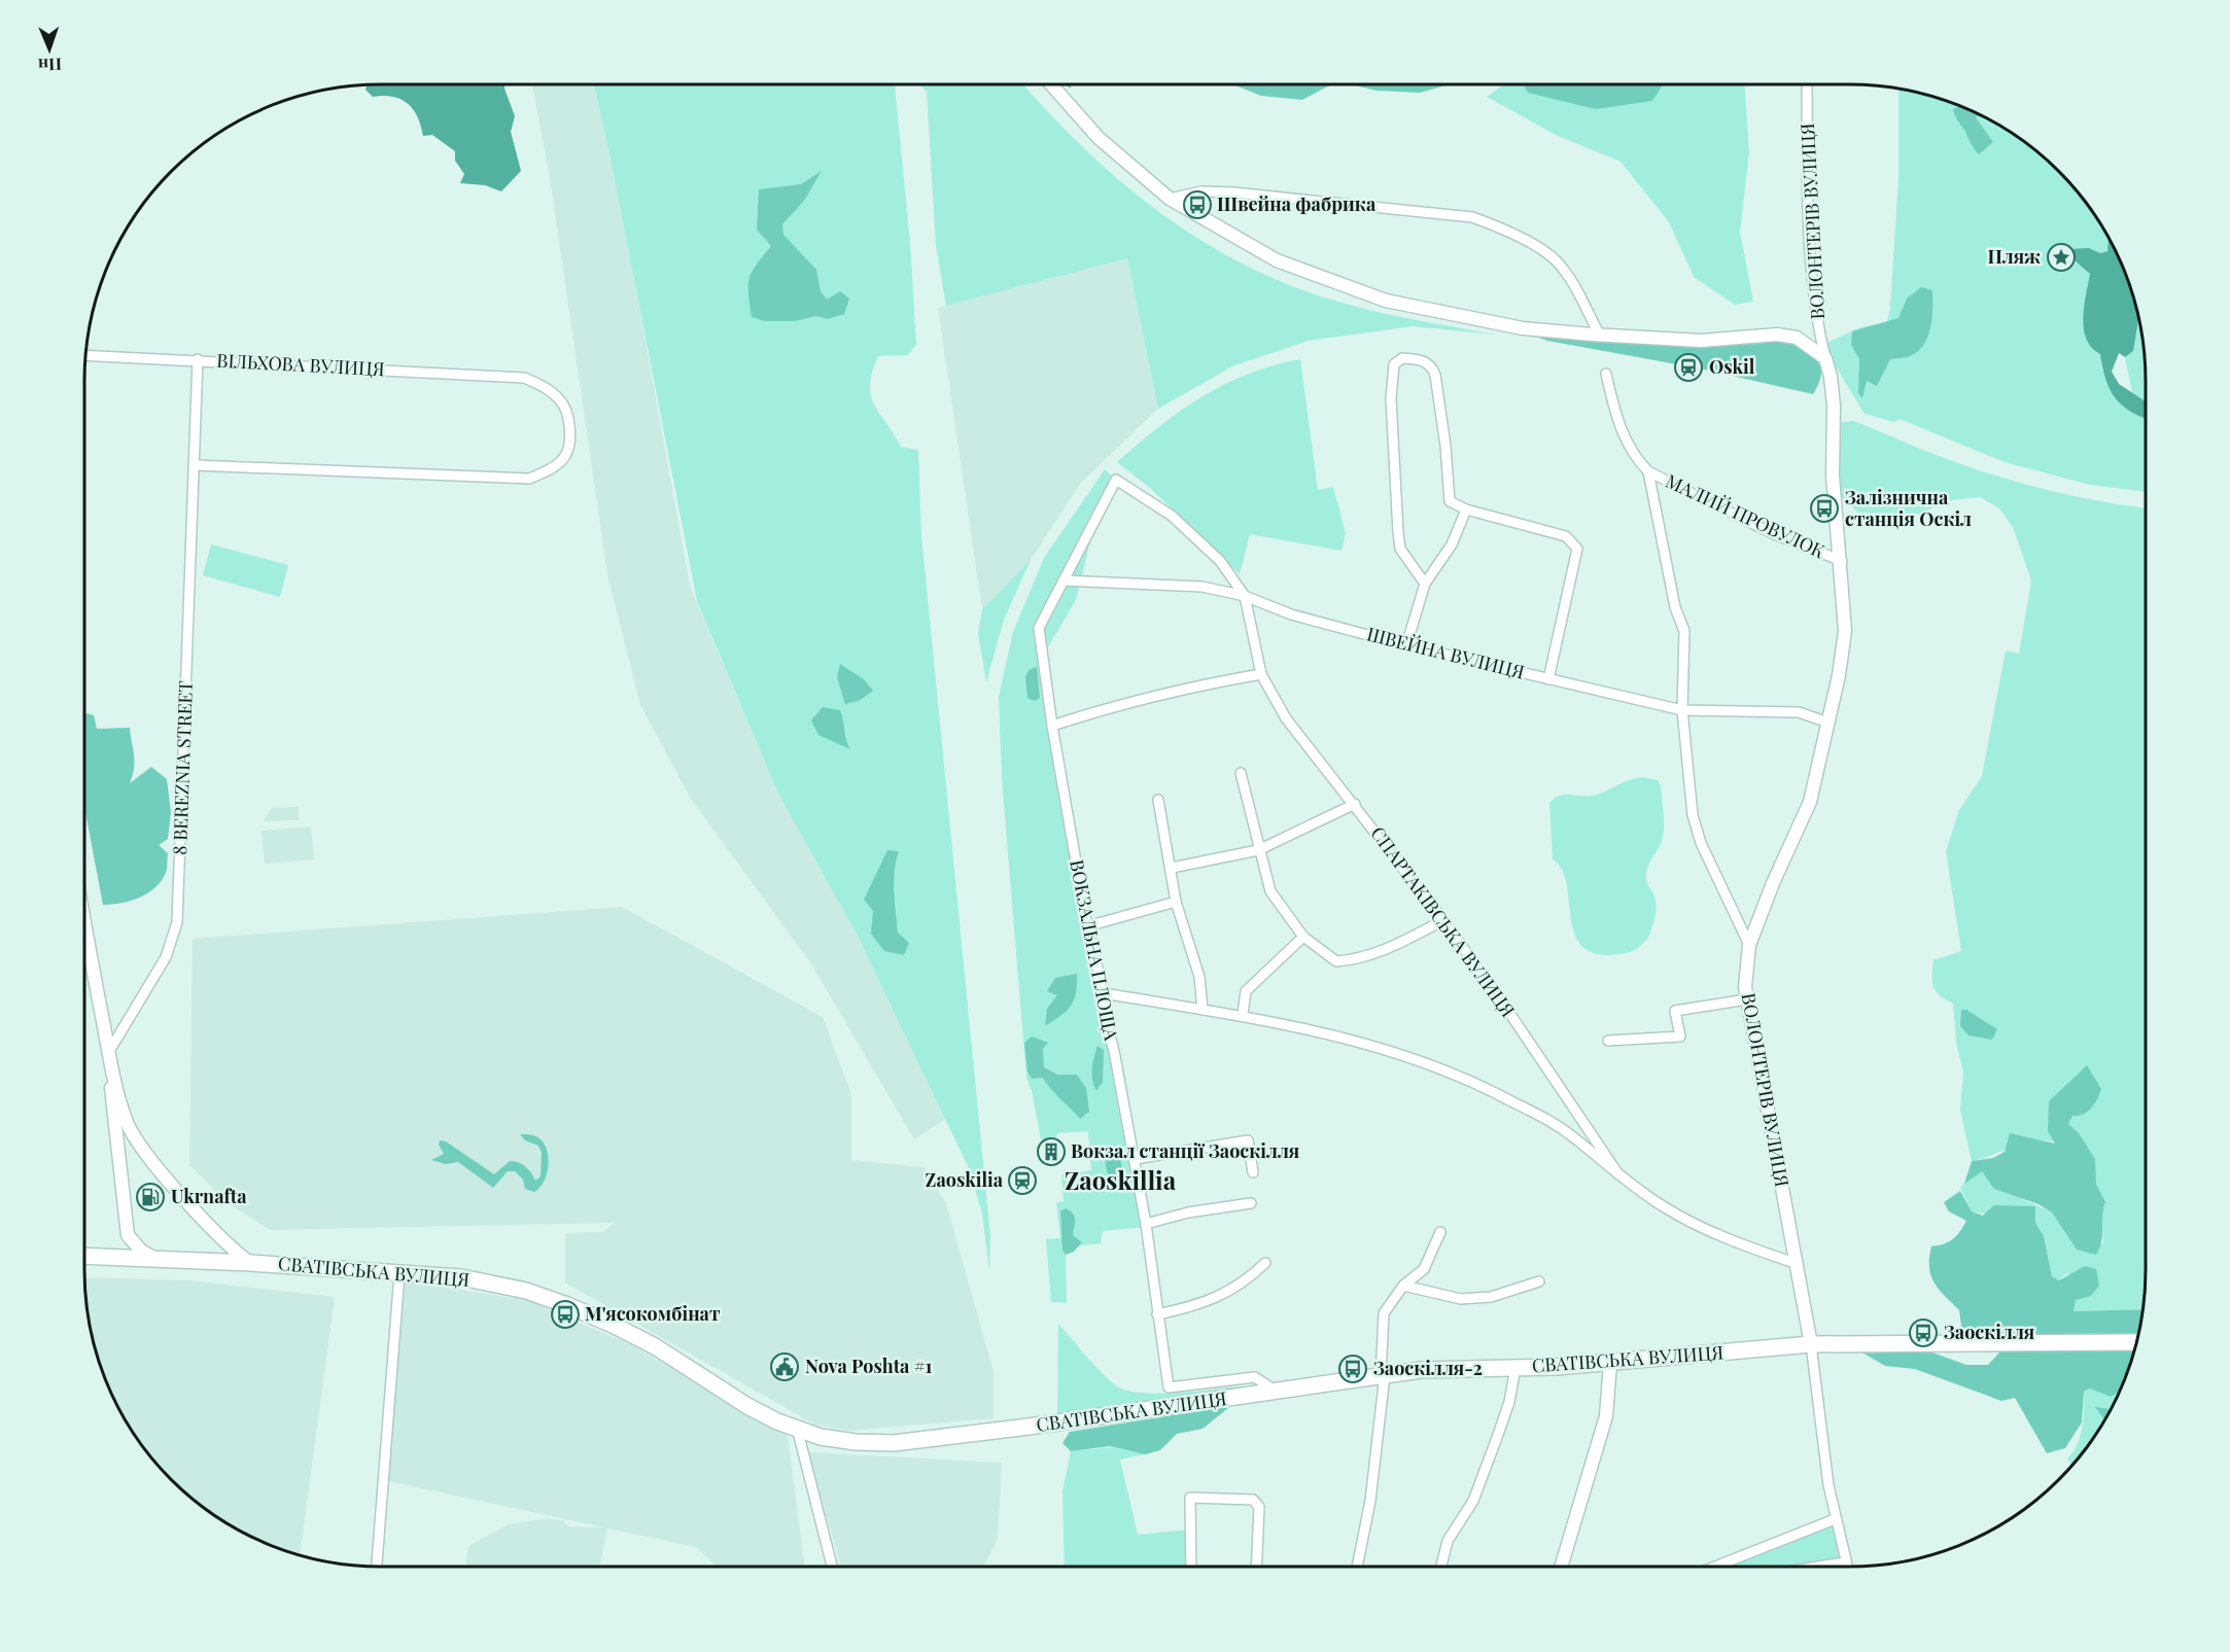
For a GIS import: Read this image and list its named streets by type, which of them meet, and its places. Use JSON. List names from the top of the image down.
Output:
{
  "streets": {
    "main road": ["СВАТІВСЬКА ВУЛИЦЯ"],
    "street": [
      "ВОЛОНТЕРІВ ВУЛИЦЯ",
      "ВІЛЬХОВА ВУЛИЦЯ",
      "МАЛИЙ ПРОВУЛОК",
      "ШВЕЙНА ВУЛИЦЯ",
      "8 BEREZNIA STREET",
      "СПАРТАКІВСЬКА ВУЛИЦЯ",
      "ВОКЗАЛЬНА ПЛОЩА"
    ]
  },
  "crossings": [
    ["ВОЛОНТЕРІВ ВУЛИЦЯ", "МАЛИЙ ПРОВУЛОК"],
    ["ВОЛОНТЕРІВ ВУЛИЦЯ", "ШВЕЙНА ВУЛИЦЯ"],
    ["ВОЛОНТЕРІВ ВУЛИЦЯ", "СВАТІВСЬКА ВУЛИЦЯ"],
    ["ВІЛЬХОВА ВУЛИЦЯ", "8 BEREZNIA STREET"],
    ["ШВЕЙНА ВУЛИЦЯ", "СПАРТАКІВСЬКА ВУЛИЦЯ"],
    ["ШВЕЙНА ВУЛИЦЯ", "ВОКЗАЛЬНА ПЛОЩА"],
    ["СПАРТАКІВСЬКА ВУЛИЦЯ", "ВОКЗАЛЬНА ПЛОЩА"],
    ["ВОКЗАЛЬНА ПЛОЩА", "СВАТІВСЬКА ВУЛИЦЯ"]
  ],
  "districts": ["Zaoskillia"],
  "places": {
    "bus stop": [
      "Швейна фабрика",
      "Залізнична станція Оскіл",
      "М'ясокомбінат",
      "Заоскілля",
      "Заоскілля-2"
    ],
    "place": ["Пляж"],
    "station": ["Oskil", "Zaoskilia"],
    "building": ["Вокзал станції Заоскілля"],
    "fuel station": ["Ukrnafta"],
    "public building": ["Nova Poshta #1"]
  },
  "north": "bottom"
}
